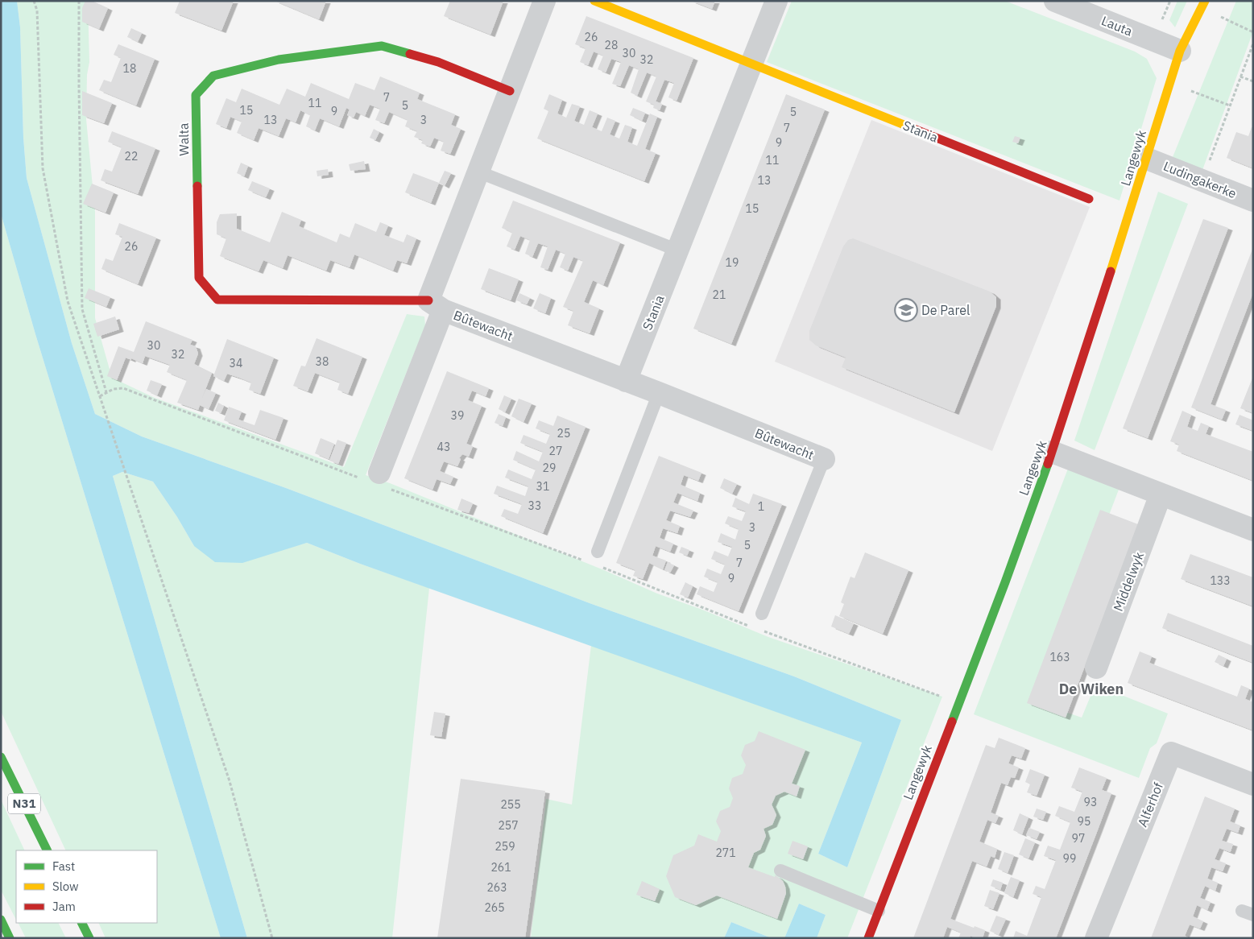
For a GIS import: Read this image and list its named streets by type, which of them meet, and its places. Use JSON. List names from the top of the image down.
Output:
{
  "streets": {
    "main road": [
      "Stania",
      "Walta",
      "Langewyk",
      "N31"
    ],
    "street": [
      "Lauta",
      "Ludingakerke",
      "Bûtewacht",
      "Middelwyk",
      "Alferhof"
    ]
  },
  "crossings": [
    ["Lauta", "Langewyk"],
    ["Stania", "Bûtewacht"],
    ["Walta", "Bûtewacht"],
    ["Langewyk", "Ludingakerke"]
  ],
  "districts": ["De Wiken"],
  "places": {
    "school or university": ["De Parel"]
  },
  "house_numbers": [
    "26",
    "28",
    "30",
    "32",
    "18",
    "7",
    "11",
    "5",
    "15",
    "9",
    "5",
    "13",
    "3",
    "7",
    "9",
    "22",
    "11",
    "13",
    "15",
    "26",
    "19",
    "21",
    "30",
    "32",
    "38",
    "34",
    "39",
    "25",
    "43",
    "27",
    "29",
    "31",
    "33",
    "1",
    "3",
    "5",
    "7",
    "9",
    "133",
    "163",
    "93",
    "255",
    "95",
    "257",
    "97",
    "259",
    "271",
    "99",
    "261",
    "263",
    "265"
  ],
  "legend": ["Fast", "Slow", "Jam"]
}
